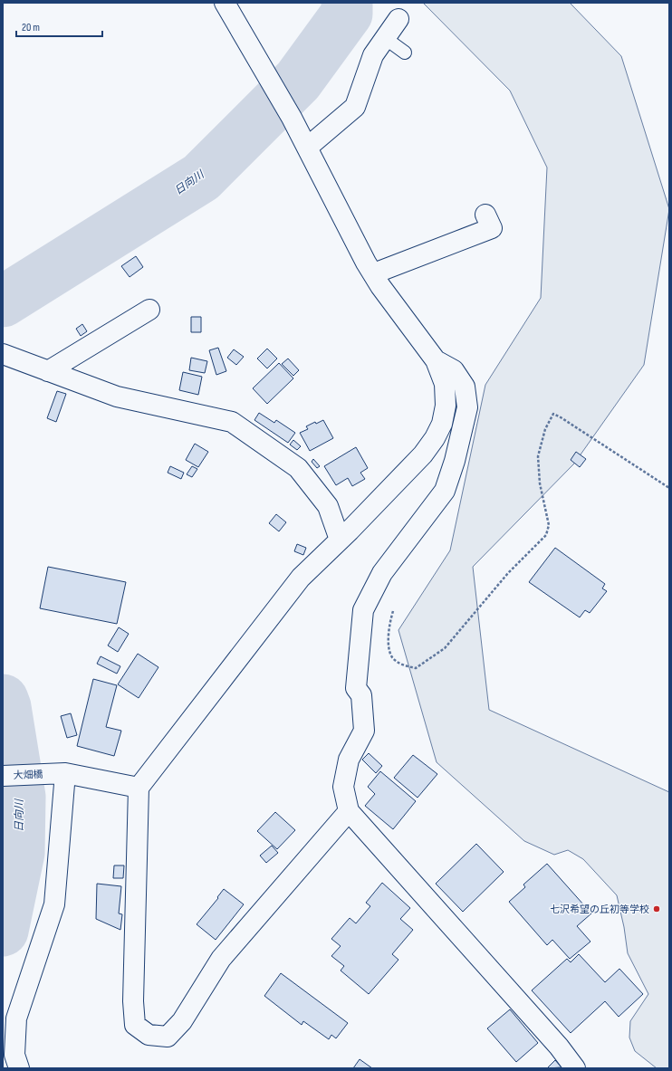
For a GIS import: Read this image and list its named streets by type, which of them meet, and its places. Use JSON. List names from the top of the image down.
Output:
{
  "streets": {
    "street": ["大畑橋"]
  },
  "water": ["日向川"],
  "places": ["七沢希望の丘初等学校"],
  "scale_bar": "20 m"
}
